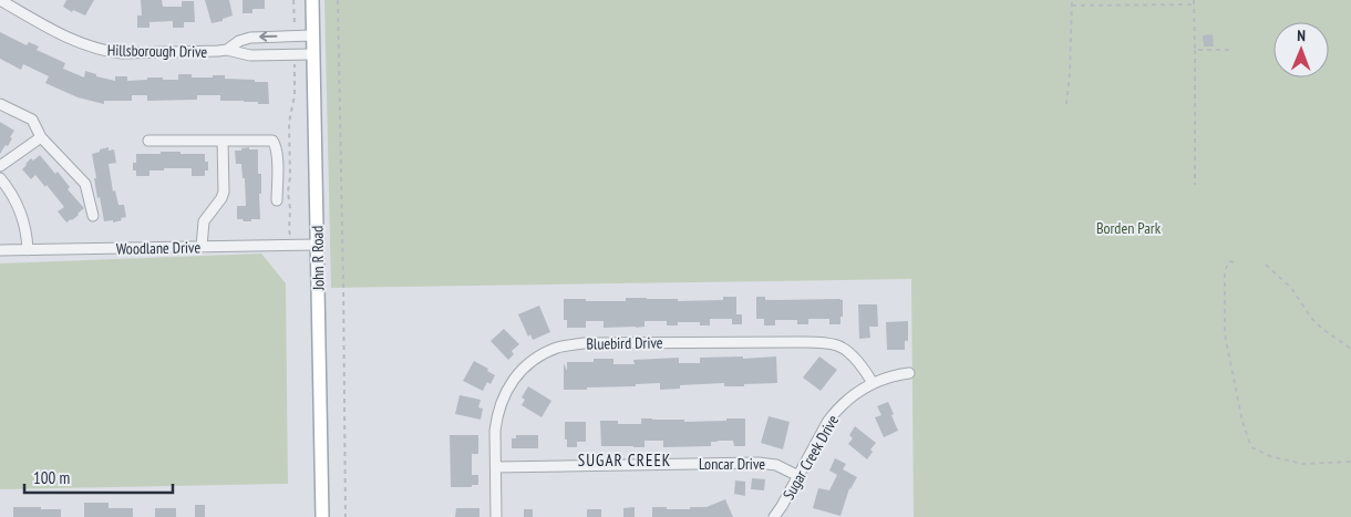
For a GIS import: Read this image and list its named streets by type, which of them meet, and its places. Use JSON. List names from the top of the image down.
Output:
{
  "streets": {
    "main road": ["John R Road"],
    "street": [
      "Hillsborough Drive",
      "Woodlane Drive",
      "Bluebird Drive",
      "Sugar Creek Drive",
      "Loncar Drive"
    ]
  },
  "crossings": [
    ["Hillsborough Drive", "John R Road"],
    ["Woodlane Drive", "John R Road"],
    ["Bluebird Drive", "Sugar Creek Drive"],
    ["Bluebird Drive", "Loncar Drive"],
    ["Sugar Creek Drive", "Loncar Drive"]
  ],
  "districts": ["SUGAR CREEK"],
  "parks": ["Borden Park"],
  "scale_bar": "100 m",
  "north": "top"
}
